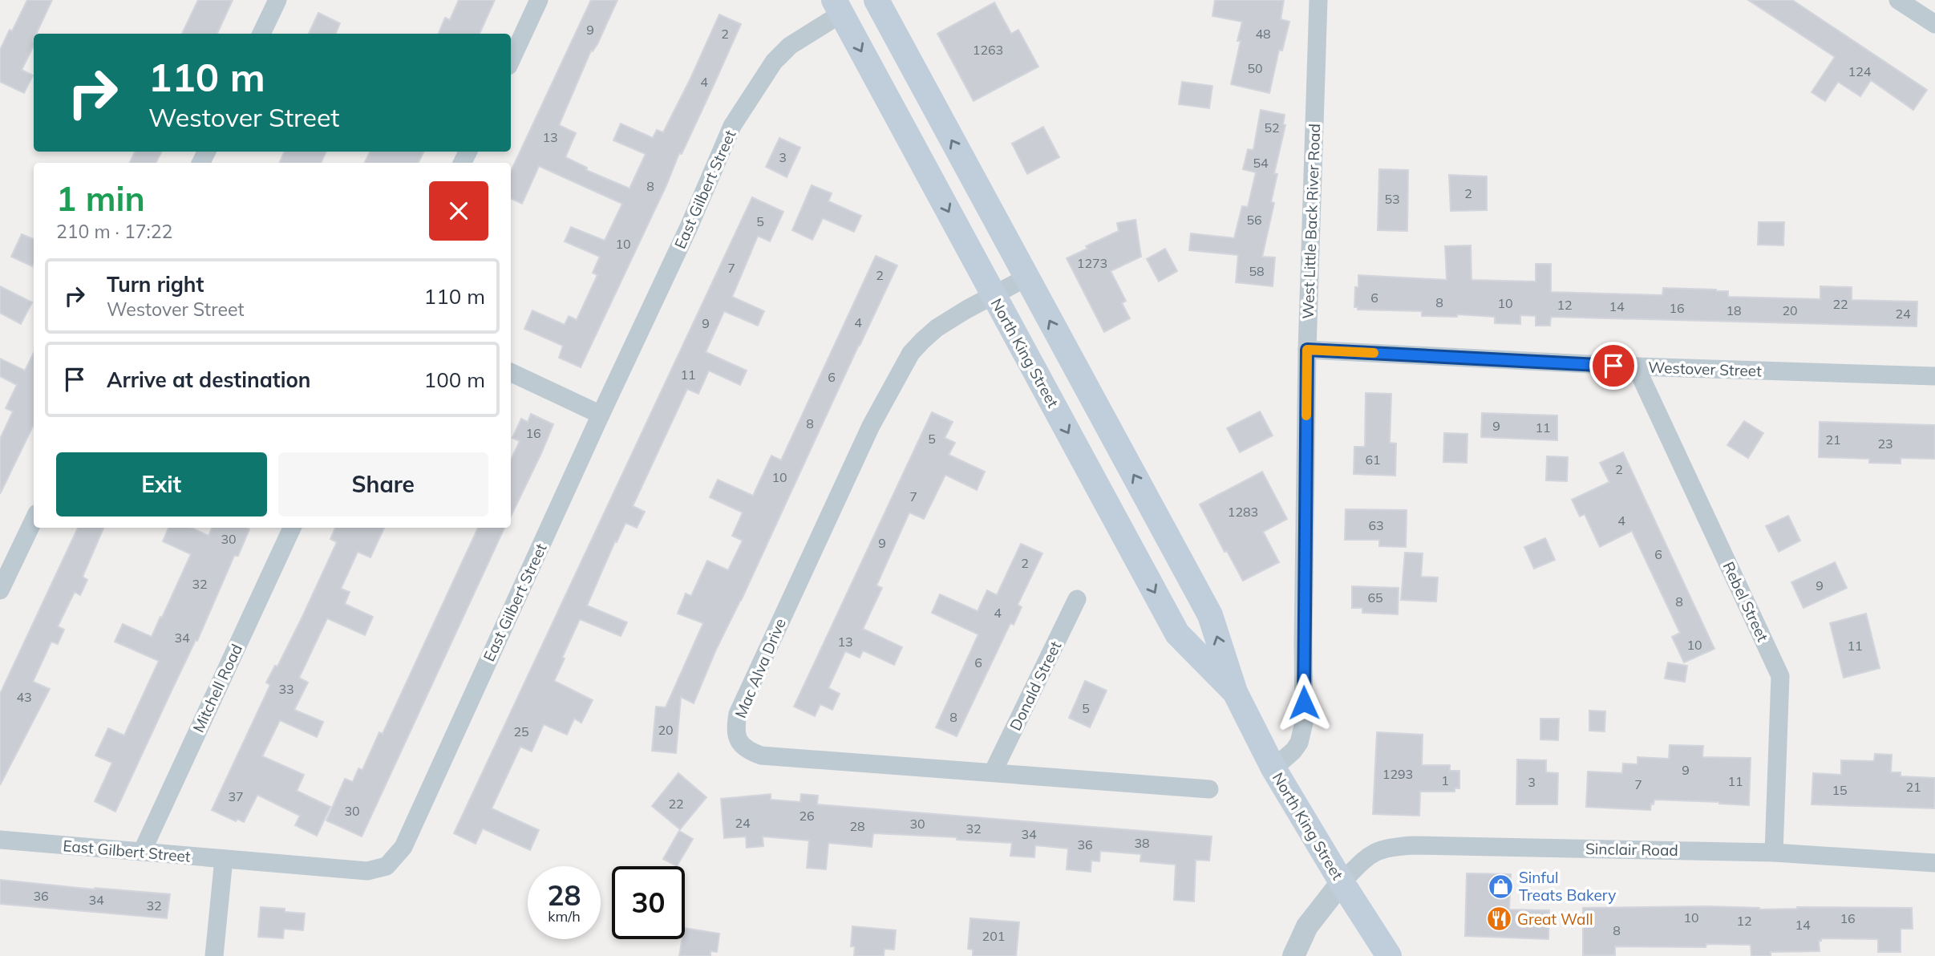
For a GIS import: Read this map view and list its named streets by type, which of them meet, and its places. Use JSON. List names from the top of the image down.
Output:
{
  "streets": {
    "main road": ["North King Street"],
    "street": [
      "East Gilbert Street",
      "West Little Back River Road",
      "Westover Street",
      "Rebel Street",
      "Mac Alva Drive",
      "Donald Street",
      "Mitchell Road",
      "Sinclair Road"
    ]
  },
  "crossings": [
    ["East Gilbert Street", "North King Street"],
    ["East Gilbert Street", "Mitchell Road"],
    ["West Little Back River Road", "North King Street"],
    ["West Little Back River Road", "Westover Street"],
    ["North King Street", "Mac Alva Drive"],
    ["North King Street", "Sinclair Road"],
    ["Westover Street", "Rebel Street"],
    ["Rebel Street", "Sinclair Road"],
    ["Mac Alva Drive", "Donald Street"]
  ],
  "places": {
    "shop": ["Sinful Treats Bakery"],
    "restaurant": ["Great Wall"]
  },
  "house_numbers": [
    "9",
    "2",
    "48",
    "1263",
    "50",
    "124",
    "4",
    "52",
    "13",
    "3",
    "54",
    "8",
    "2",
    "53",
    "56",
    "5",
    "10",
    "1273",
    "7",
    "58",
    "2",
    "6",
    "8",
    "10",
    "22",
    "12",
    "14",
    "16",
    "18",
    "20",
    "24",
    "4",
    "9",
    "11",
    "6",
    "8",
    "9",
    "11",
    "16",
    "5",
    "21",
    "23",
    "61",
    "2",
    "10",
    "7",
    "1283",
    "4",
    "63",
    "30",
    "9",
    "6",
    "2",
    "32",
    "9",
    "65",
    "8",
    "4",
    "34",
    "13",
    "10",
    "11",
    "6",
    "33",
    "43",
    "5",
    "8",
    "20",
    "25",
    "9",
    "1293",
    "1",
    "11",
    "3",
    "7",
    "21",
    "15",
    "37",
    "22",
    "30",
    "26",
    "24",
    "30",
    "28",
    "32",
    "34",
    "38",
    "36",
    "36",
    "34",
    "32",
    "10",
    "16",
    "12",
    "14",
    "8",
    "201"
  ],
  "page": {
    "turn": ["110 m", "Westover Street"],
    "heading": ["1 min", "210 m · 17:22"],
    "list": [
      {
        "name": "Turn right",
        "note": "Westover Street",
        "value": "110 m"
      },
      {
        "name": "Arrive at destination",
        "value": "100 m"
      }
    ],
    "buttons": ["Exit", "Share"],
    "speed": "28 km/h",
    "limit": "30"
  }
}
